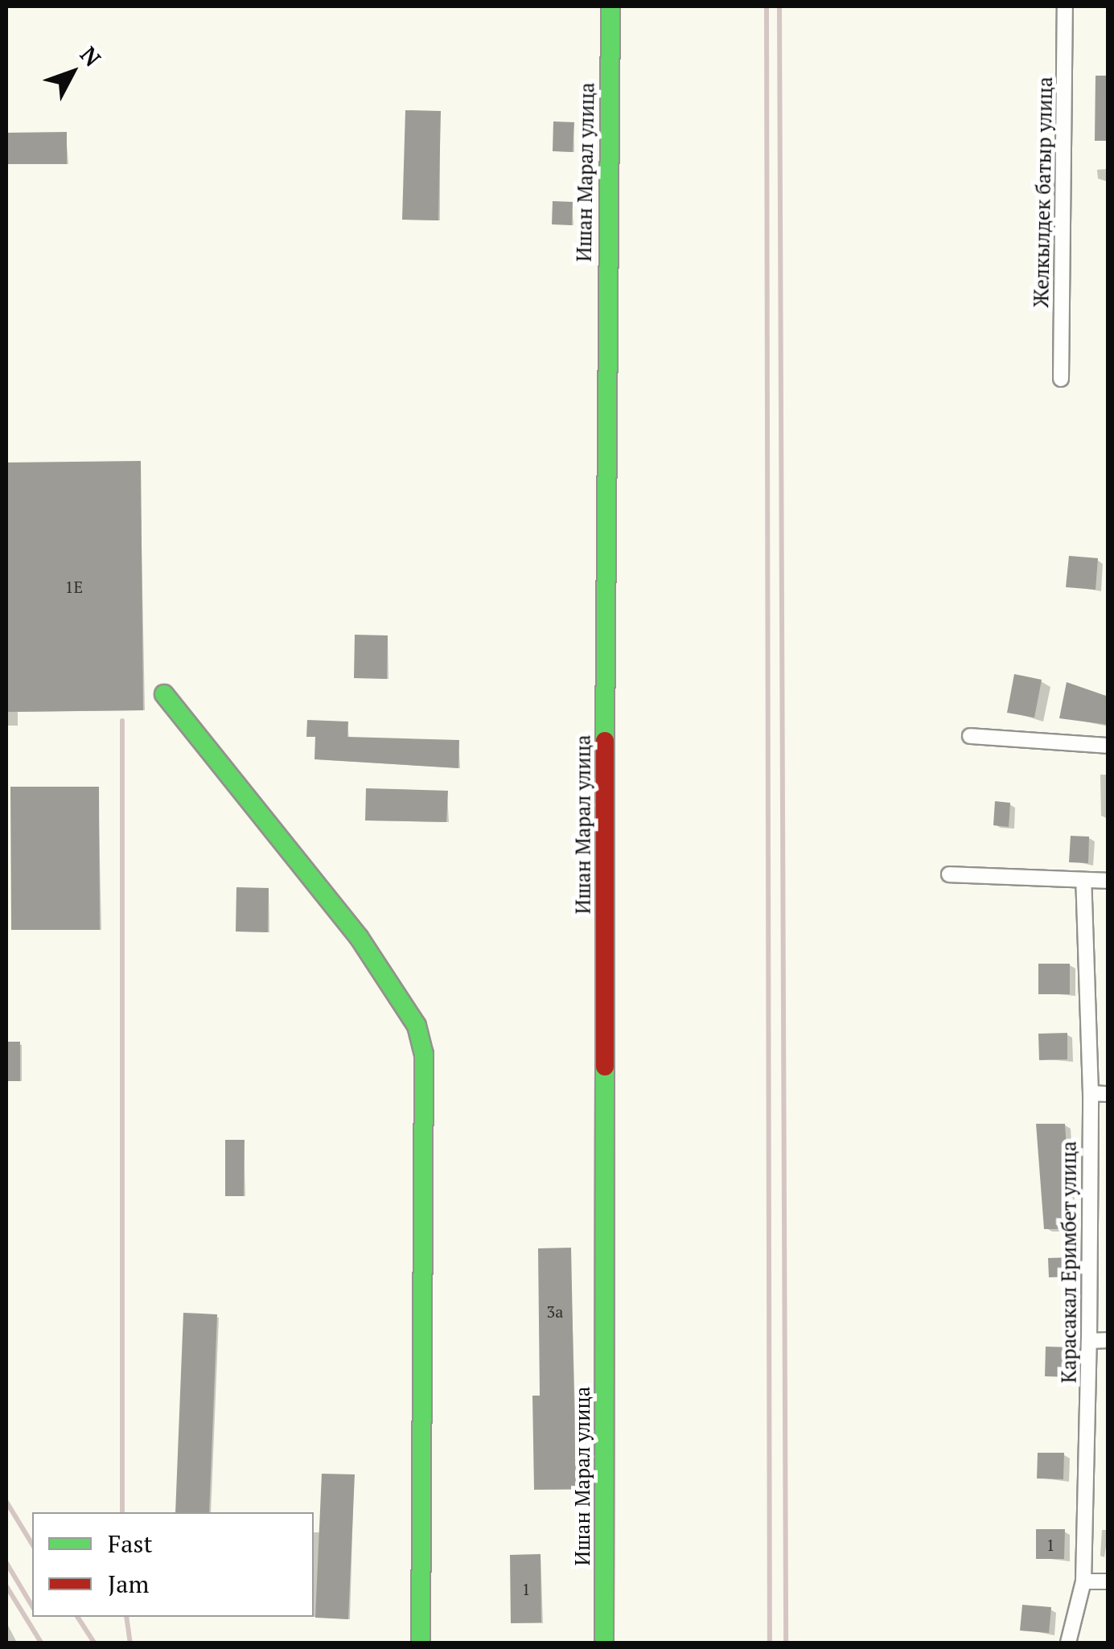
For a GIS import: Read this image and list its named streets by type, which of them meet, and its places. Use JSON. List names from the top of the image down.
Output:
{
  "streets": {
    "main road": ["Ишан Марал улица"],
    "street": ["Желкылдек батыр улица", "Карасакал Еримбет улица"]
  },
  "house_numbers": [
    "1Е",
    "3а",
    "1",
    "1"
  ],
  "legend": ["Fast", "Jam"],
  "north": "top right"
}
